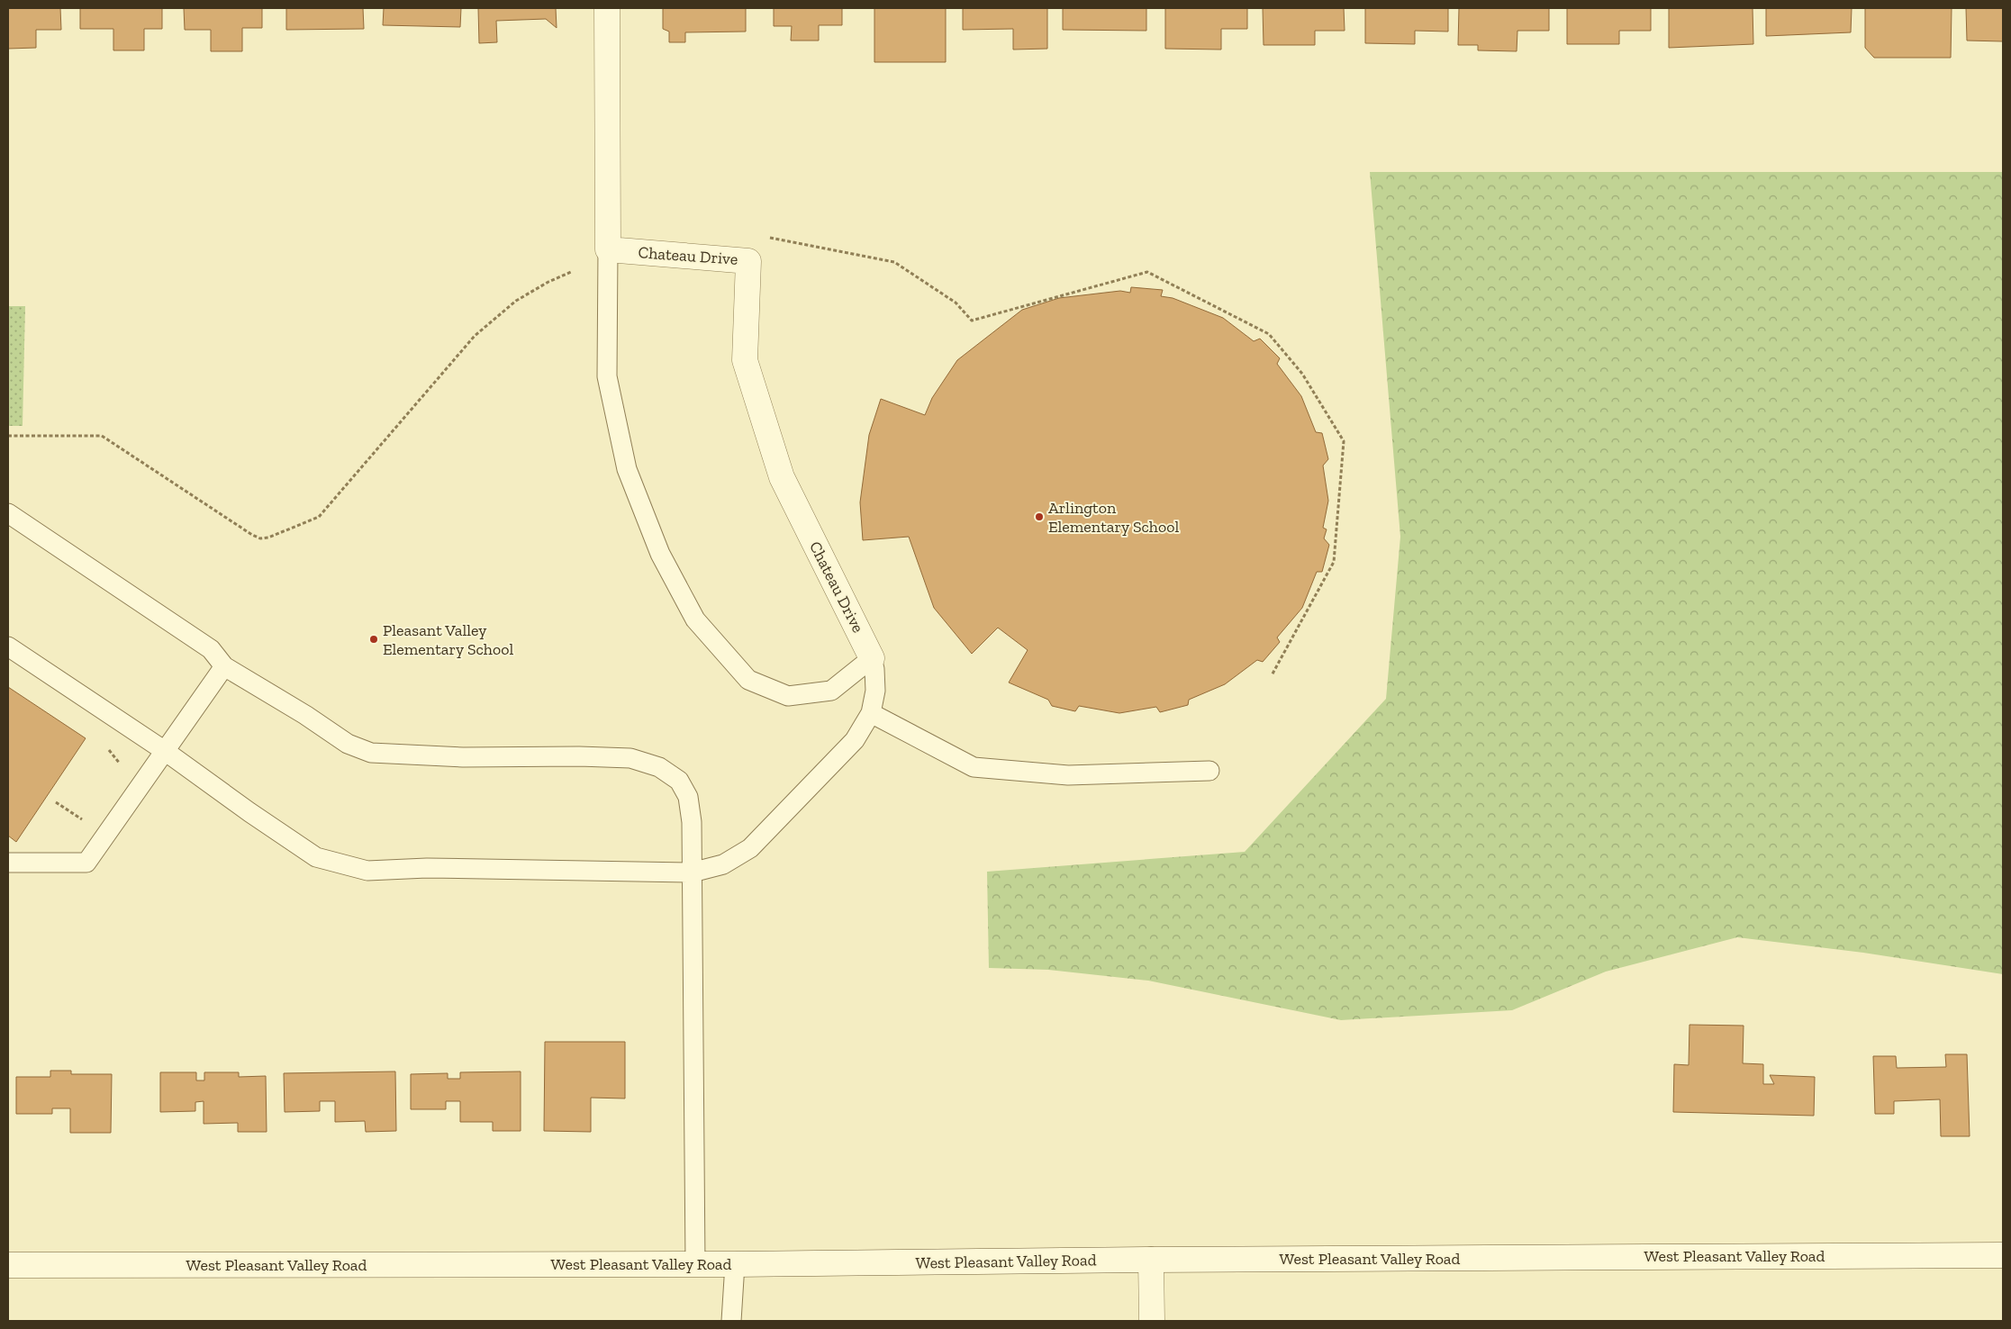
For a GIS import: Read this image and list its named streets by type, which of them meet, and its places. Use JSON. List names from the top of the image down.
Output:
{
  "streets": {
    "main road": ["Chateau Drive", "West Pleasant Valley Road"]
  },
  "places": ["Arlington Elementary School", "Pleasant Valley Elementary School"]
}
